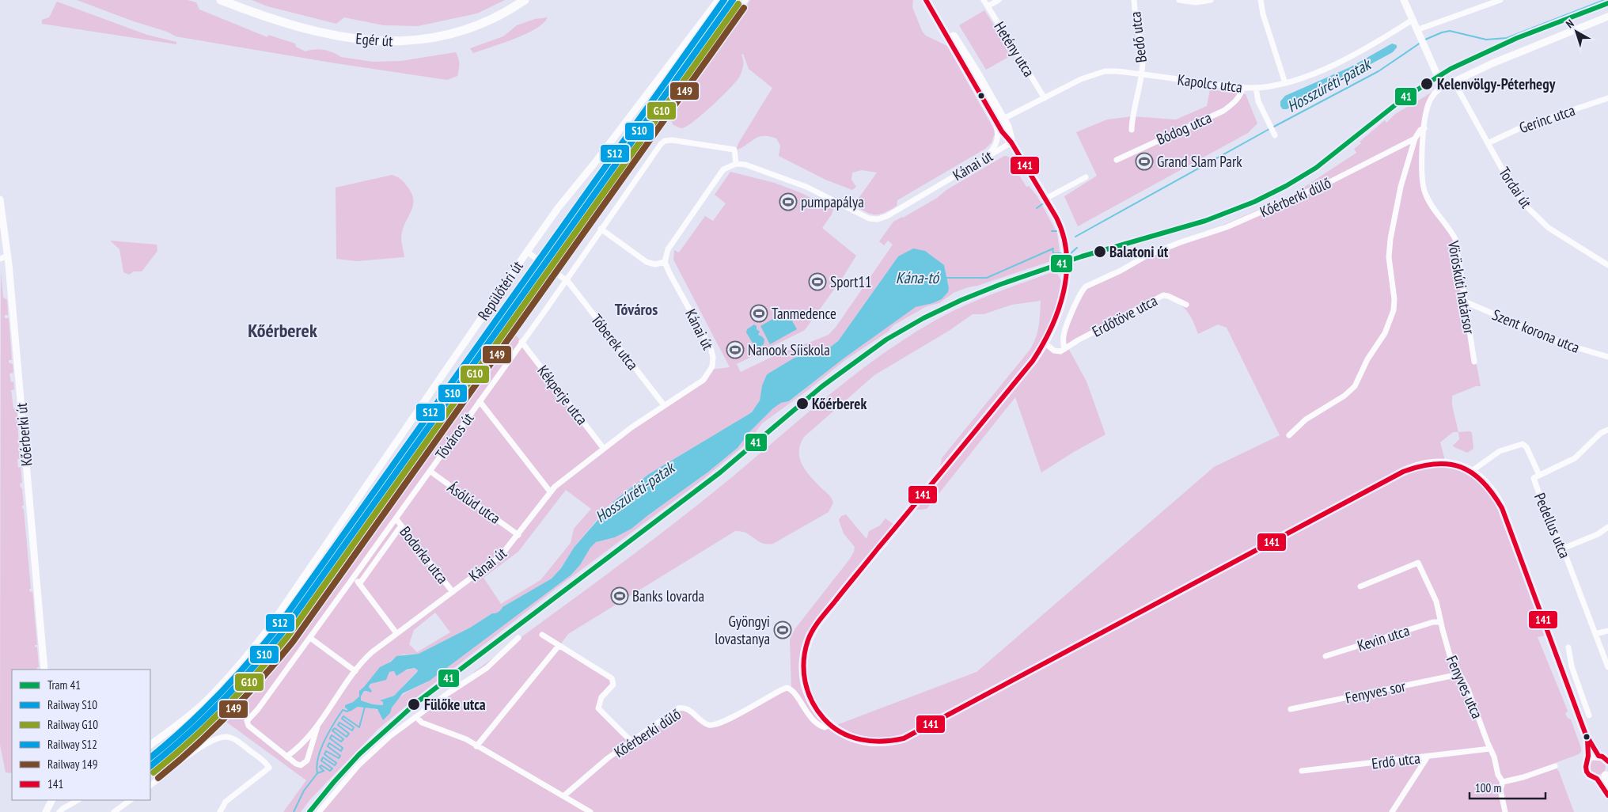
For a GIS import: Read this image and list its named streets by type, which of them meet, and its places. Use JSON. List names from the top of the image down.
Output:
{
  "streets": {
    "main road": ["Egér út"],
    "street": [
      "Bedő utca",
      "Hetény utca",
      "Kapolcs utca",
      "Gerinc utca",
      "Bódog utca",
      "Kánai út",
      "Tordai út",
      "Kőérberki dűlő",
      "Vöröskúti határsor",
      "Repülőtéri út",
      "Erdőtöve utca",
      "Szent korona utca",
      "Tóberek utca",
      "Kékperje utca",
      "Kőérberki út",
      "Tóváros út",
      "Ásólúd utca",
      "Pedellus utca",
      "Bodorka utca",
      "Kevin utca",
      "Fenyves utca",
      "Fenyves sor",
      "Erdő utca"
    ]
  },
  "crossings": [
    ["Bedő utca", "Kapolcs utca"],
    ["Hetény utca", "Kapolcs utca"],
    ["Kapolcs utca", "Bódog utca"],
    ["Gerinc utca", "Tordai út"],
    ["Kánai út", "Tóberek utca"],
    ["Kánai út", "Kékperje utca"],
    ["Kánai út", "Tóváros út"],
    ["Kánai út", "Ásólúd utca"],
    ["Kánai út", "Bodorka utca"],
    ["Kőérberki dűlő", "Vöröskúti határsor"],
    ["Kőérberki dűlő", "Erdőtöve utca"],
    ["Vöröskúti határsor", "Szent korona utca"],
    ["Repülőtéri út", "Tóberek utca"],
    ["Tóberek utca", "Tóváros út"],
    ["Kékperje utca", "Tóváros út"],
    ["Tóváros út", "Ásólúd utca"],
    ["Tóváros út", "Bodorka utca"],
    ["Kevin utca", "Fenyves utca"],
    ["Fenyves utca", "Fenyves sor"],
    ["Fenyves utca", "Erdő utca"]
  ],
  "districts": ["Tóváros", "Kőérberek"],
  "water": ["Hosszúréti-patak", "Kána-tó"],
  "places": {
    "other": [
      "Kelenvölgy-Péterhegy",
      "Balatoni út",
      "Kőérberek",
      "Fülőke utca"
    ],
    "sports": [
      "Grand Slam Park",
      "pumpapálya",
      "Sport11",
      "Tanmedence",
      "Nanook Síiskola",
      "Banks lovarda",
      "Gyöngyi lovastanya"
    ]
  },
  "lines": [
    "rail line S10",
    "rail line S12",
    "transit line 141",
    "tram line 41",
    "rail line G10",
    "rail line 149"
  ],
  "legend": [
    "Tram 41",
    "Railway S10",
    "Railway G10",
    "Railway S12",
    "Railway 149",
    "141"
  ],
  "scale_bar": "100 m",
  "north": "top left"
}
